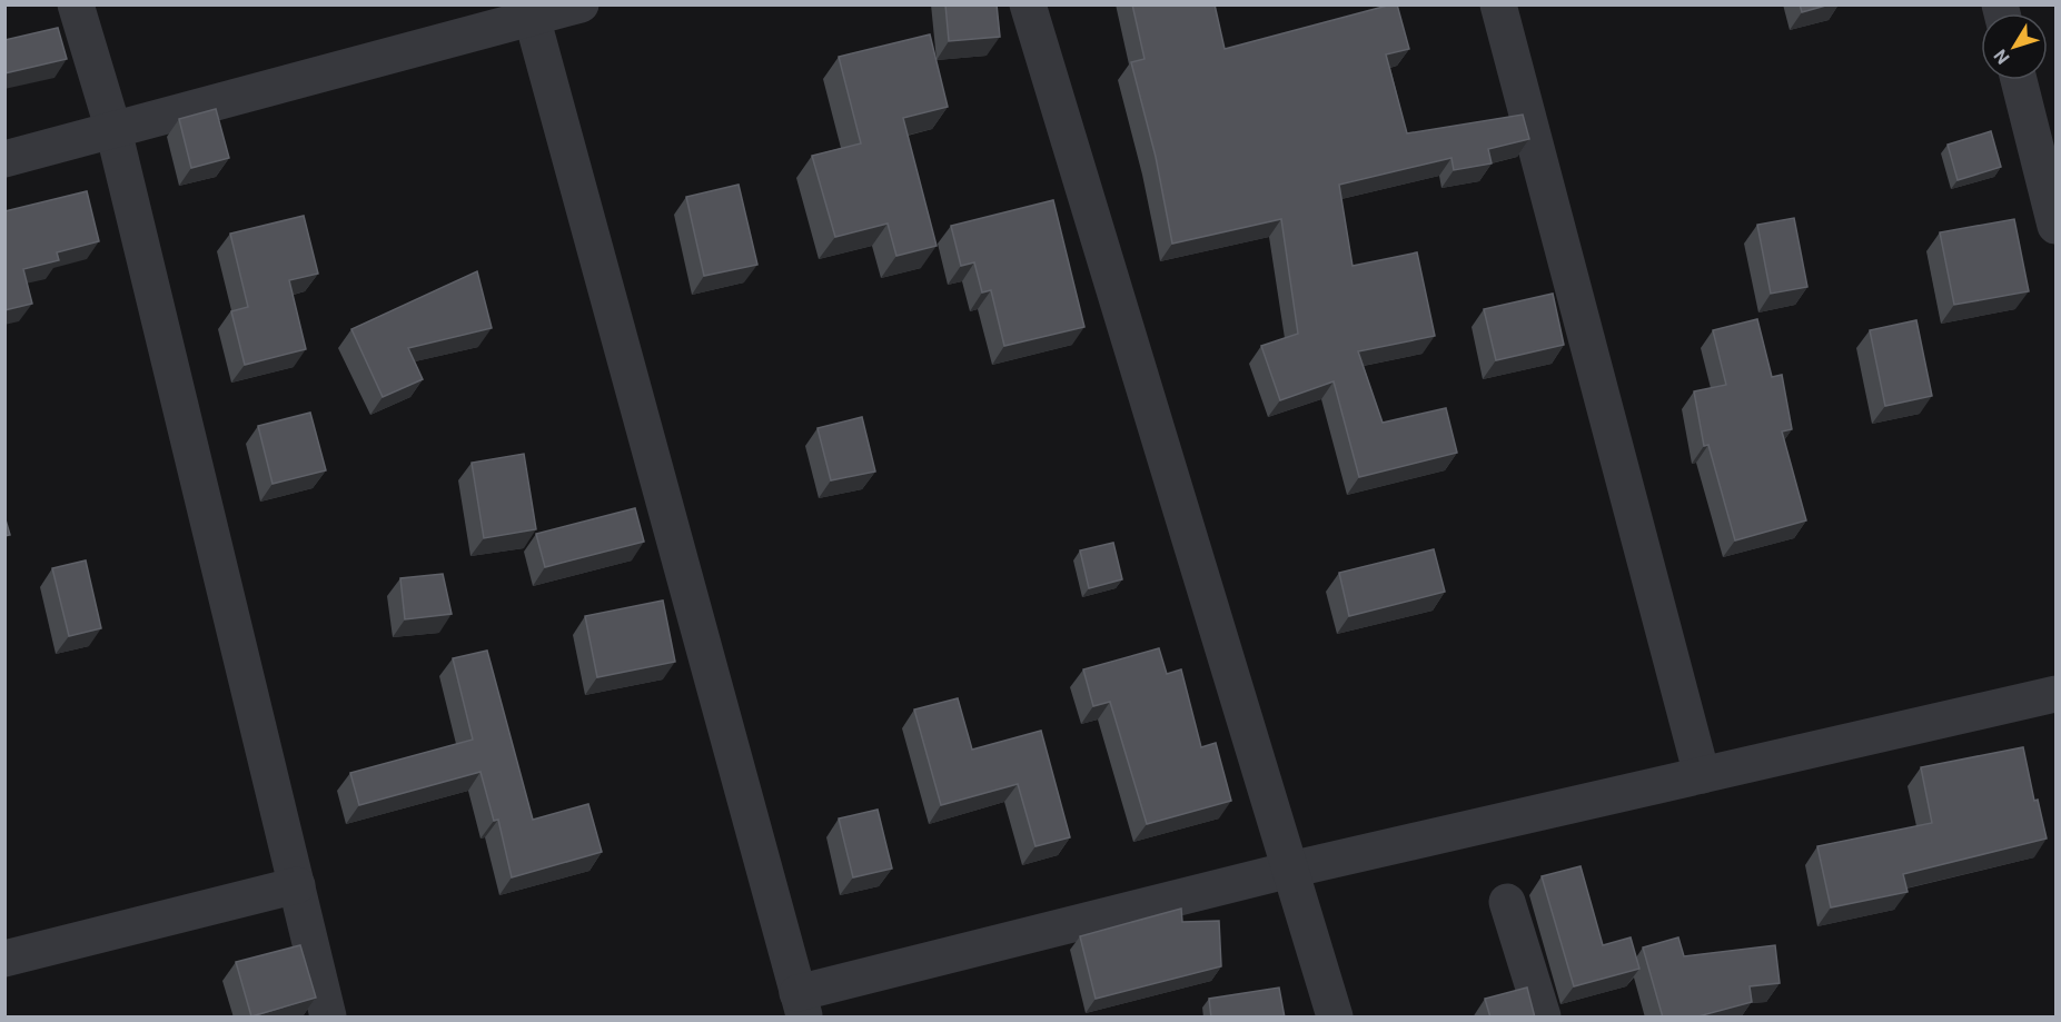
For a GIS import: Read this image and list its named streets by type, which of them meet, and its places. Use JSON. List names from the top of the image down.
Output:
{
  "north": "bottom left"
}
